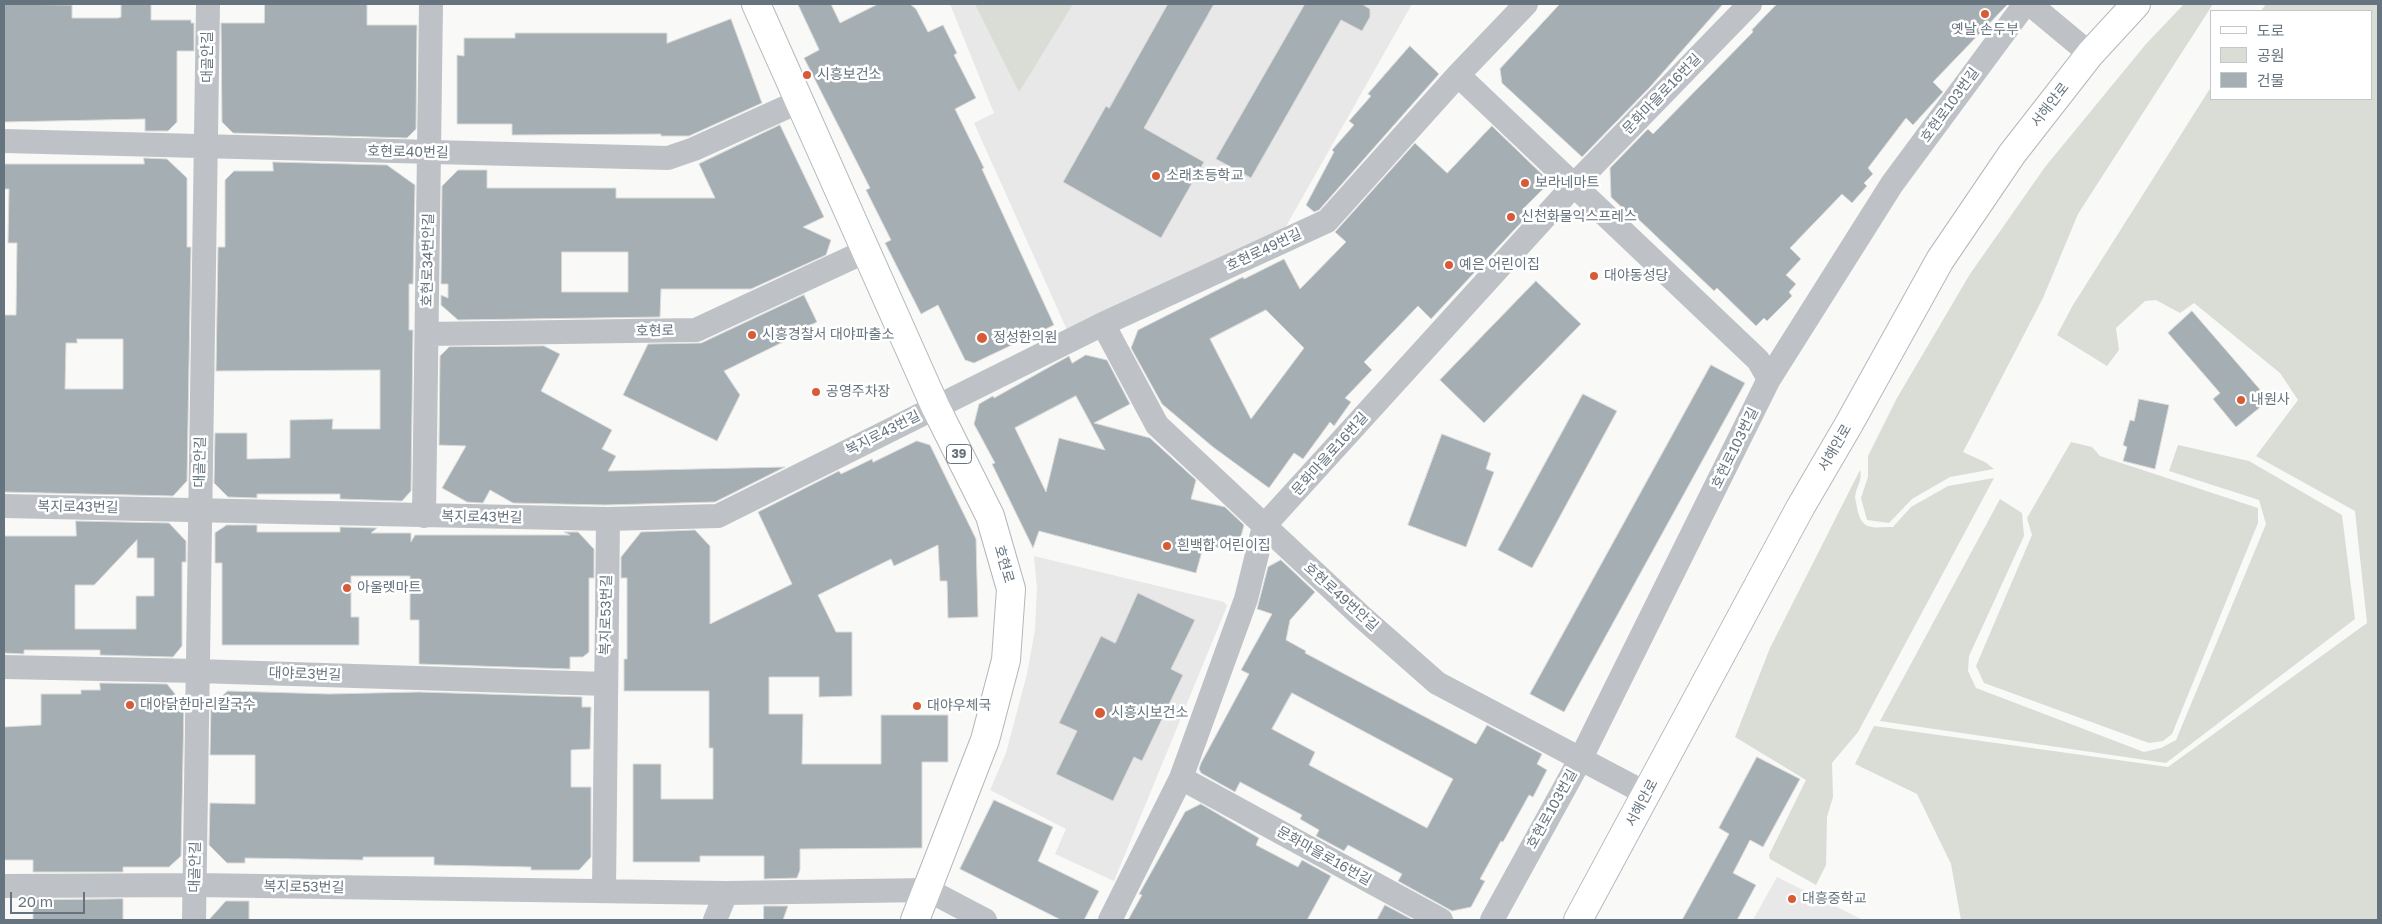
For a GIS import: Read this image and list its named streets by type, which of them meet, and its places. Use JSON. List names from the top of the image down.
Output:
{
  "streets": {
    "main road": ["서해안로", "호현로", "39"],
    "street": [
      "대골안길",
      "문화마을로16번길",
      "호현로103번길",
      "호현로40번길",
      "호현로49번길",
      "호현로34번안길",
      "복지로43번길",
      "호현로49번안길",
      "복지로53번길",
      "대야로3번길"
    ]
  },
  "crossings": [
    ["대골안길", "호현로40번길"],
    ["대골안길", "복지로43번길"],
    ["대골안길", "복지로53번길"],
    ["대골안길", "대야로3번길"],
    ["문화마을로16번길", "호현로49번안길"],
    ["호현로103번길", "호현로49번안길"],
    ["서해안로", "호현로49번안길"],
    ["호현로40번길", "호현로34번안길"],
    ["호현로40번길", "호현로"],
    ["호현로49번길", "호현로"],
    ["호현로49번길", "복지로43번길"],
    ["호현로49번길", "호현로49번안길"],
    ["호현로34번안길", "호현로"],
    ["호현로34번안길", "복지로43번길"],
    ["호현로", "복지로43번길"],
    ["호현로", "복지로53번길"],
    ["복지로43번길", "복지로53번길"],
    ["복지로53번길", "대야로3번길"]
  ],
  "places": [
    "옛날 손두부",
    "시흥보건소",
    "소래초등학교",
    "보라네마트",
    "신천화물익스프레스",
    "예은 어린이집",
    "대야동성당",
    "시흥경찰서 대야파출소",
    "정성한의원",
    "공영주차장",
    "내원사",
    "흰백합 어린이집",
    "아울렛마트",
    "대야닭한마리칼국수",
    "대야우체국",
    "시흥시보건소",
    "대흥중학교"
  ],
  "legend": ["도로", "공원", "건물"],
  "scale_bar": "20 m"
}
